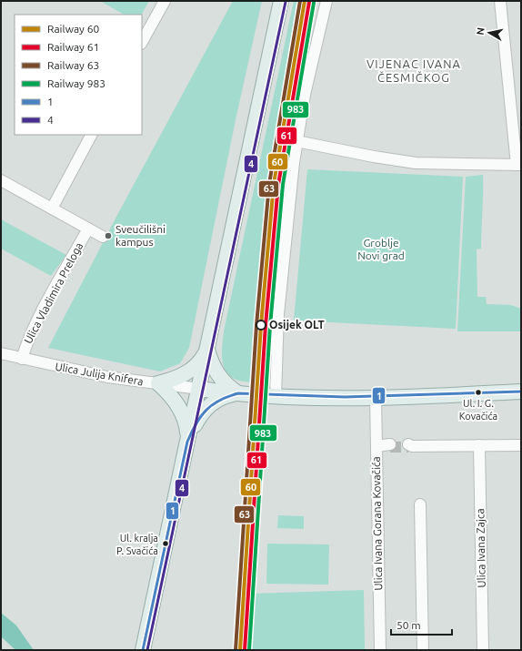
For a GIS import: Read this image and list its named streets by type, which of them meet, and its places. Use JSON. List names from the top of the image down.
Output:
{
  "streets": {
    "street": [
      "Ulica Vladimira Preloga",
      "Ulica Julija Knifera",
      "Ulica Ivana Gorana Kovačića",
      "Ulica Ivana Zajca"
    ]
  },
  "crossings": [
    ["Ulica Vladimira Preloga", "Ulica Julija Knifera"]
  ],
  "districts": ["VIJENAC IVANA ČESMIČKOG"],
  "parks": ["Groblje Novi grad"],
  "places": [
    "Sveučilišni kampus",
    "Osijek OLT",
    "Ul. I. G. Kovačića",
    "Ul. kralja P. Svačića"
  ],
  "lines": [
    "rail line 60",
    "rail line 63",
    "rail line 61",
    "transit line 4",
    "rail line 983",
    "transit line 1"
  ],
  "legend": [
    "Railway 60",
    "Railway 61",
    "Railway 63",
    "Railway 983",
    "1",
    "4"
  ],
  "scale_bar": "50 m",
  "north": "left"
}
